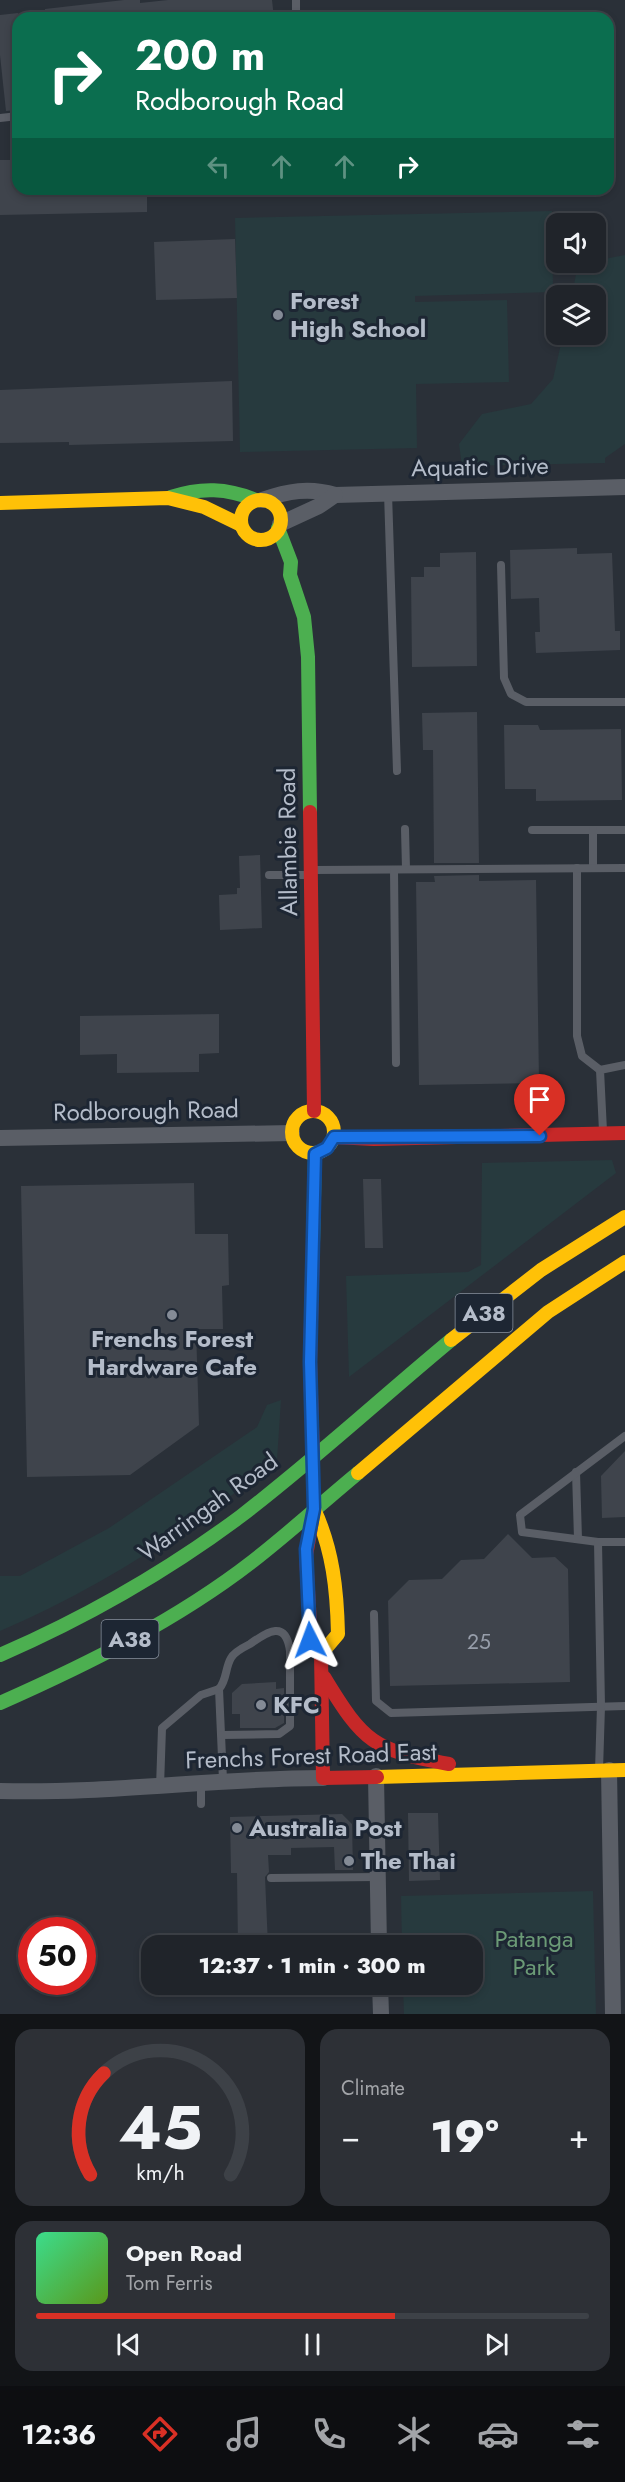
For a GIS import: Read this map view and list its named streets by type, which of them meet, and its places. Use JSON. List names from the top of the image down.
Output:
{
  "streets": {
    "main road": [
      "Allambie Road",
      "A38",
      "Warringah Road",
      "Frenchs Forest Road East"
    ],
    "street": ["Aquatic Drive", "Rodborough Road"]
  },
  "crossings": [
    ["Aquatic Drive", "Allambie Road"],
    ["Allambie Road", "Rodborough Road"]
  ],
  "parks": ["Patanga Park"],
  "places": [
    "Forest High School",
    "Frenchs Forest Hardware Cafe",
    "KFC",
    "Australia Post",
    "The Thai"
  ],
  "house_numbers": ["25"],
  "page": {
    "turn": ["200 m", "Rodborough Road"],
    "limit": "50",
    "trip": "12:37 · 1 min · 300 m",
    "tile": "Climate",
    "heat": ["−", "19°", "+"],
    "song": ["Open Road", "Tom Ferris"],
    "tabs": "12:36",
    "gauge": ["45", "km/h"]
  }
}
